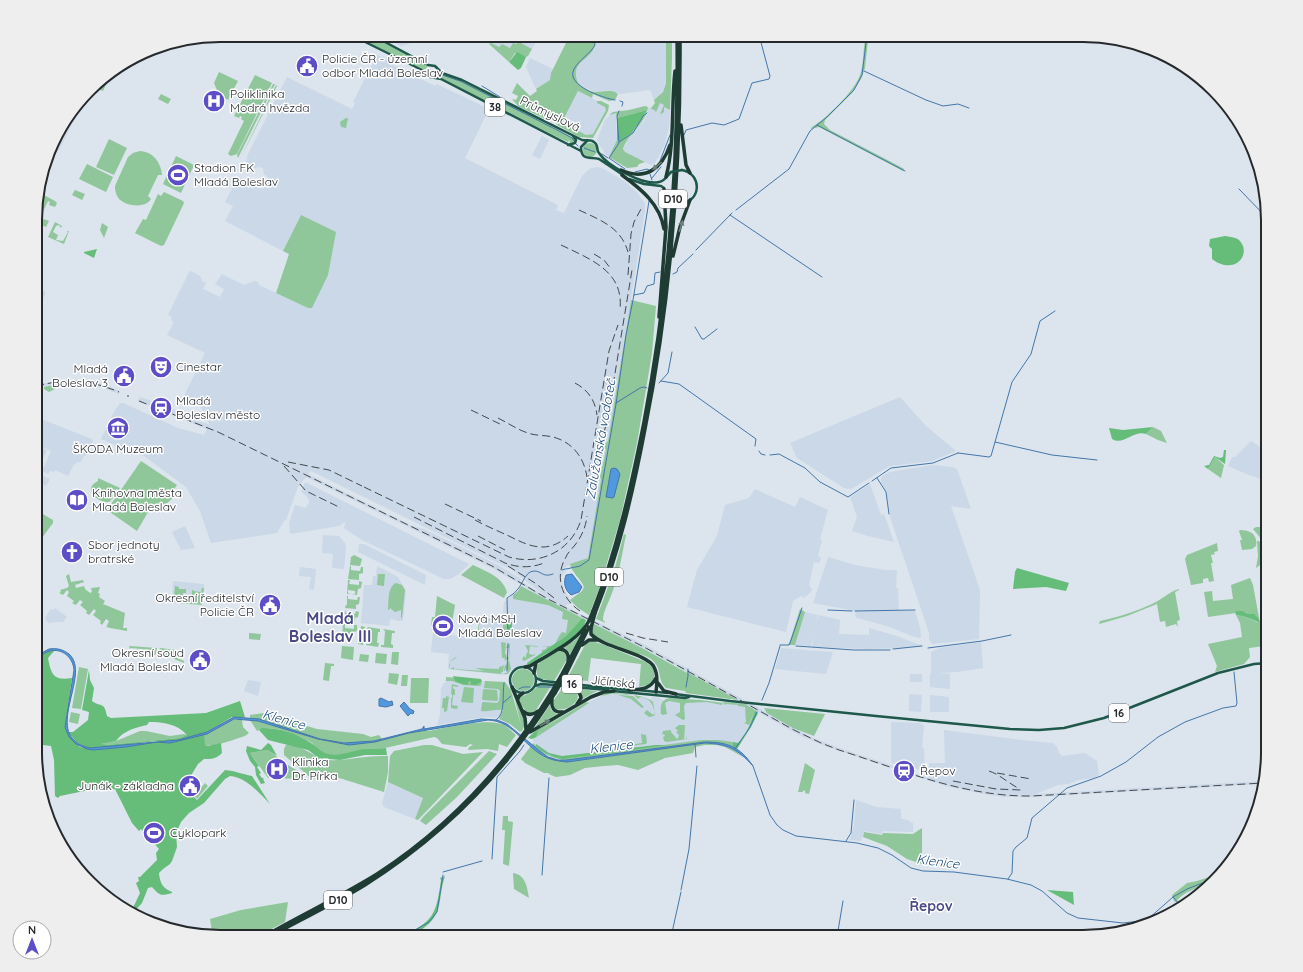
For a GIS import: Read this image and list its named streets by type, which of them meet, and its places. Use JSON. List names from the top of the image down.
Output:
{
  "streets": {
    "highway": ["D10", "16"],
    "main road": ["38", "Průmyslová", "Jičínská"]
  },
  "crossings": [
    ["38", "Průmyslová"],
    ["D10", "16"],
    ["Jičínská", "16"]
  ],
  "districts": ["Mladá Boleslav III", "Řepov"],
  "water": ["Zalužanská vodoteč", "Klenice"],
  "places": {
    "public building": [
      "Policie ČR - územní odbor Mladá Boleslav",
      "Mladá Boleslav 3",
      "Okresní ředitelství Policie ČR",
      "Okresní soud Mladá Boleslav",
      "Junák - základna"
    ],
    "hospital": ["Poliklinika Modrá hvězda", "Klinika Dr. Pírka"],
    "sports": ["Stadion FK Mladá Boleslav", "Nová MSH Mladá Boleslav", "Cyklopark"],
    "theatre": ["Cinestar"],
    "station": ["Mladá Boleslav město", "Řepov"],
    "museum": ["ŠKODA Muzeum"],
    "library": ["Knihovna města Mladá Boleslav"],
    "church": ["Sbor jednoty bratrské"]
  },
  "north": "top"
}
